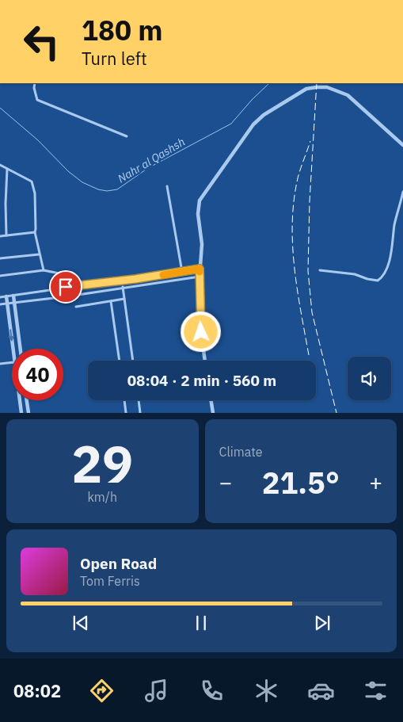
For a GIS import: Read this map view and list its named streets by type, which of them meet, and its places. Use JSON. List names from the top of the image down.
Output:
{
  "water": ["Nahr al Qashsh"],
  "page": {
    "turn": ["180 m", "Turn left"],
    "limit": "40",
    "trip": "08:04 · 2 min · 560 m",
    "tile": [
      ["29", "km/h"],
      "Climate"
    ],
    "heat": ["−", "21.5°", "+"],
    "song": ["Open Road", "Tom Ferris"],
    "tabs": "08:02"
  }
}
